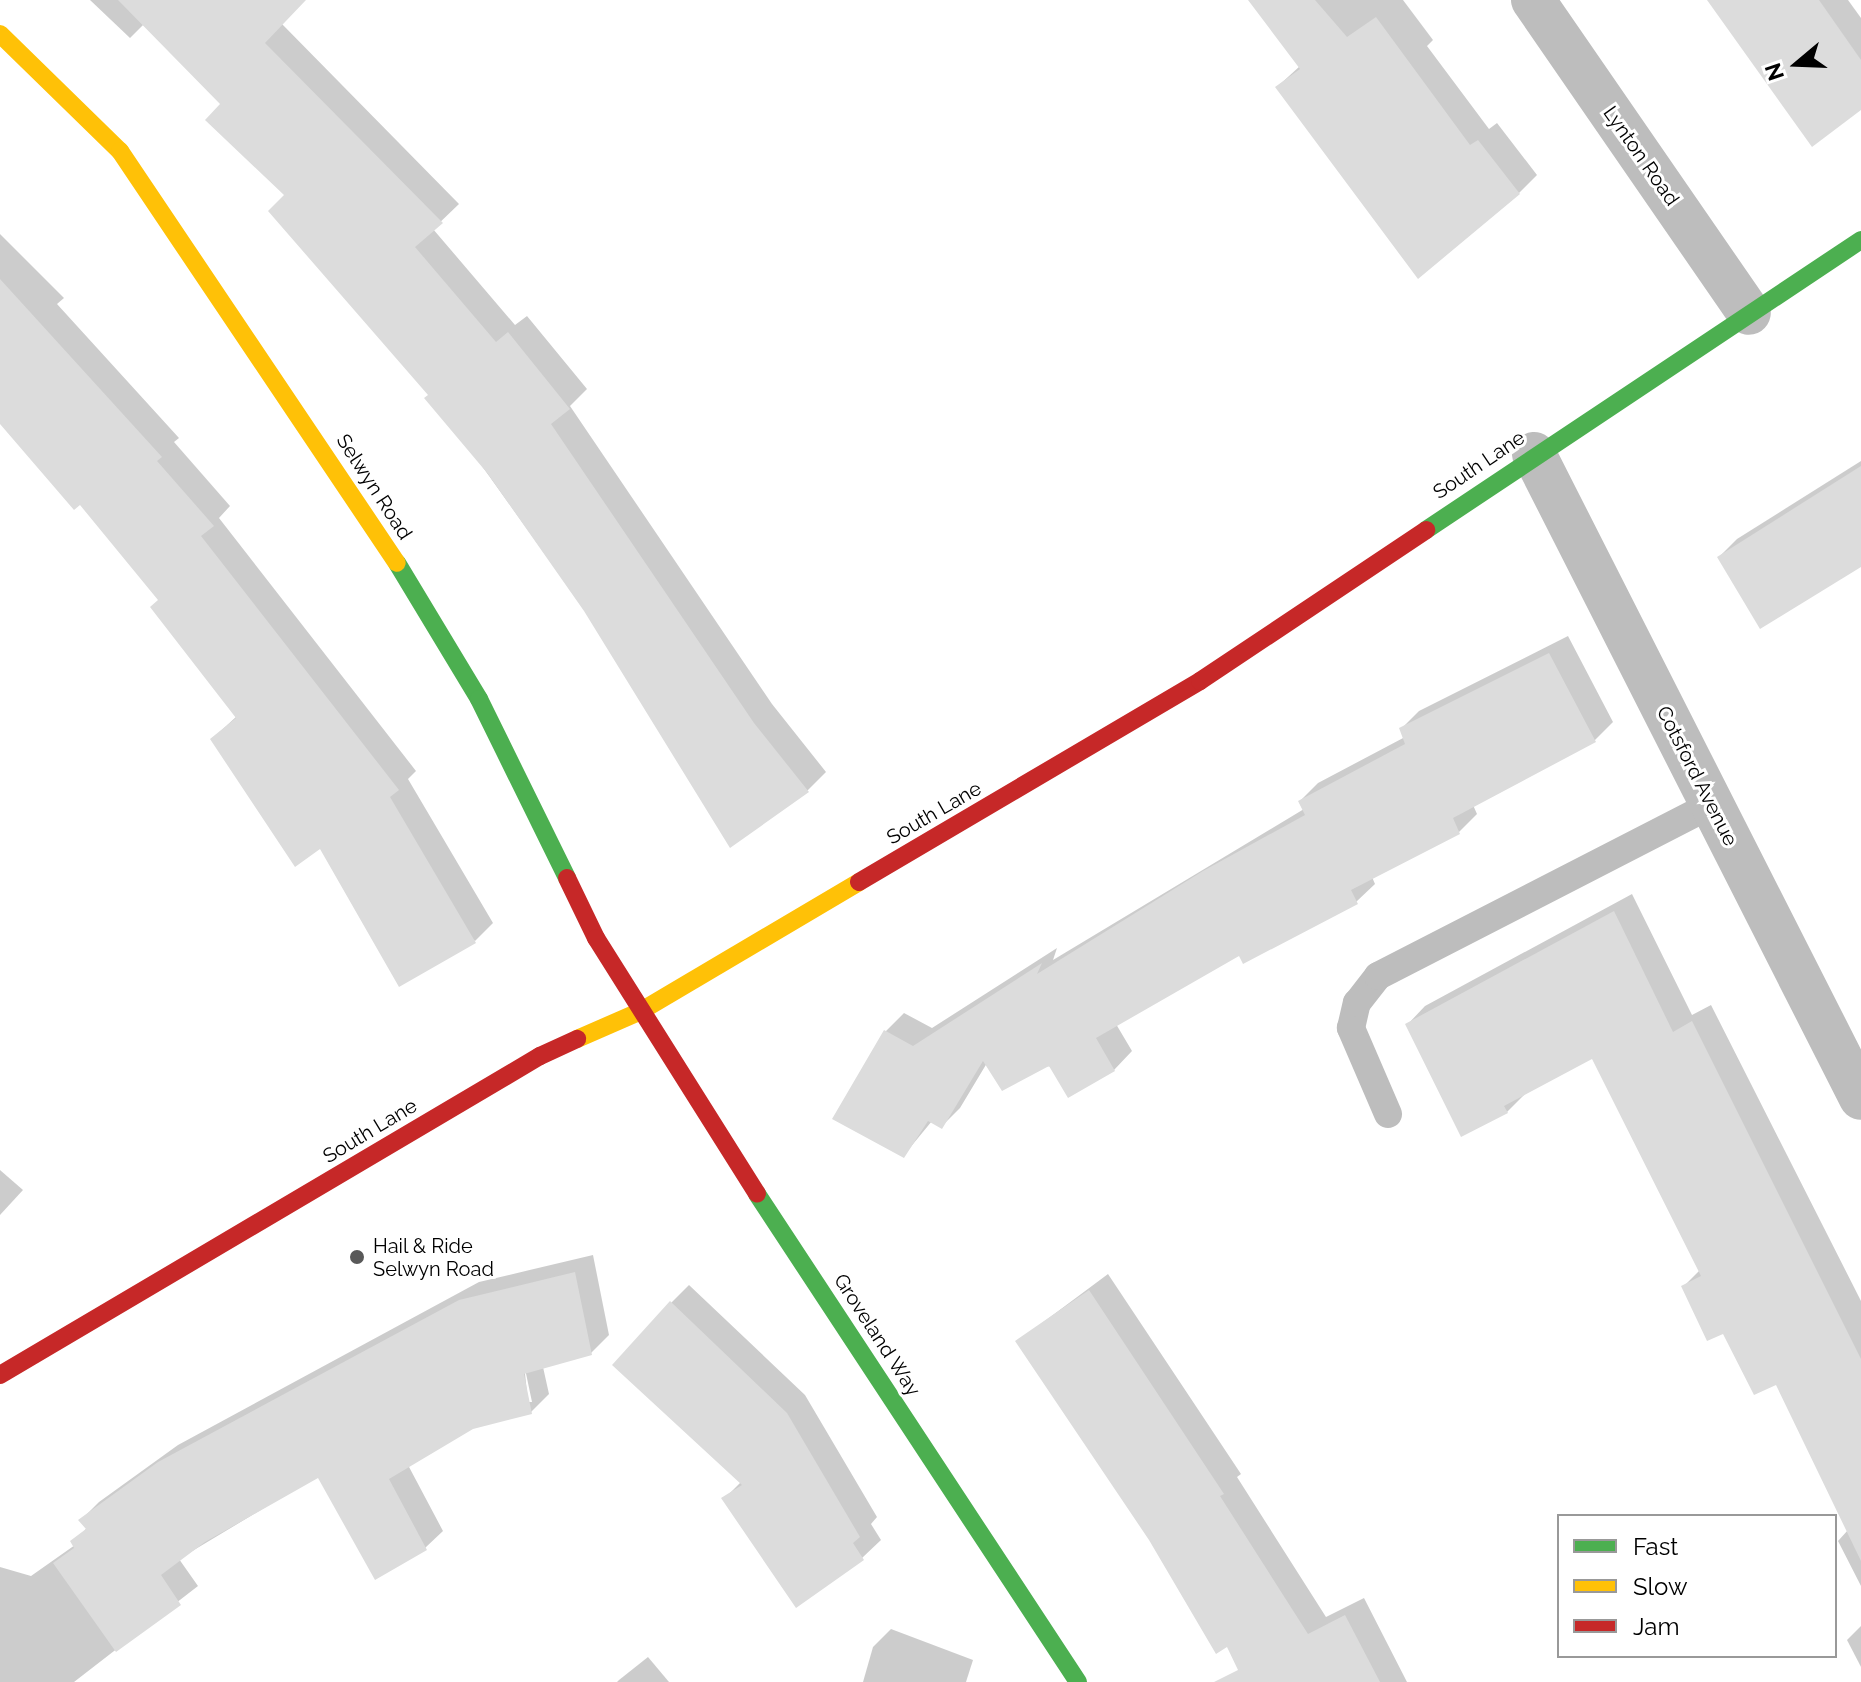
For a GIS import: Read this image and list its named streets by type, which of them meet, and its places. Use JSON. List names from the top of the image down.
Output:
{
  "streets": {
    "street": [
      "Lynton Road",
      "South Lane",
      "Selwyn Road",
      "Cotsford Avenue",
      "Groveland Way"
    ]
  },
  "crossings": [
    ["Lynton Road", "South Lane"],
    ["South Lane", "Selwyn Road"],
    ["South Lane", "Cotsford Avenue"],
    ["South Lane", "Groveland Way"],
    ["Selwyn Road", "Groveland Way"]
  ],
  "places": ["Hail & Ride Selwyn Road"],
  "legend": ["Fast", "Slow", "Jam"],
  "north": "left"
}
